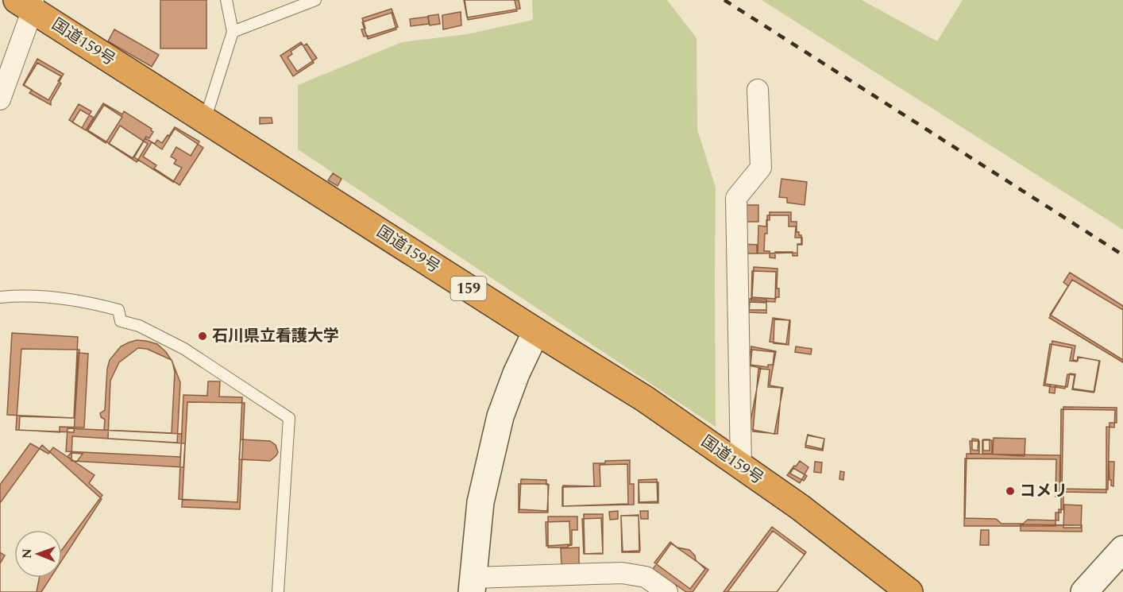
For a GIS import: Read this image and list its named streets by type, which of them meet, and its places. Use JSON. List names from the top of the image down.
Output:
{
  "streets": {
    "highway": ["国道159号", "159"]
  },
  "places": ["石川県立看護大学", "コメリ"],
  "north": "left"
}
